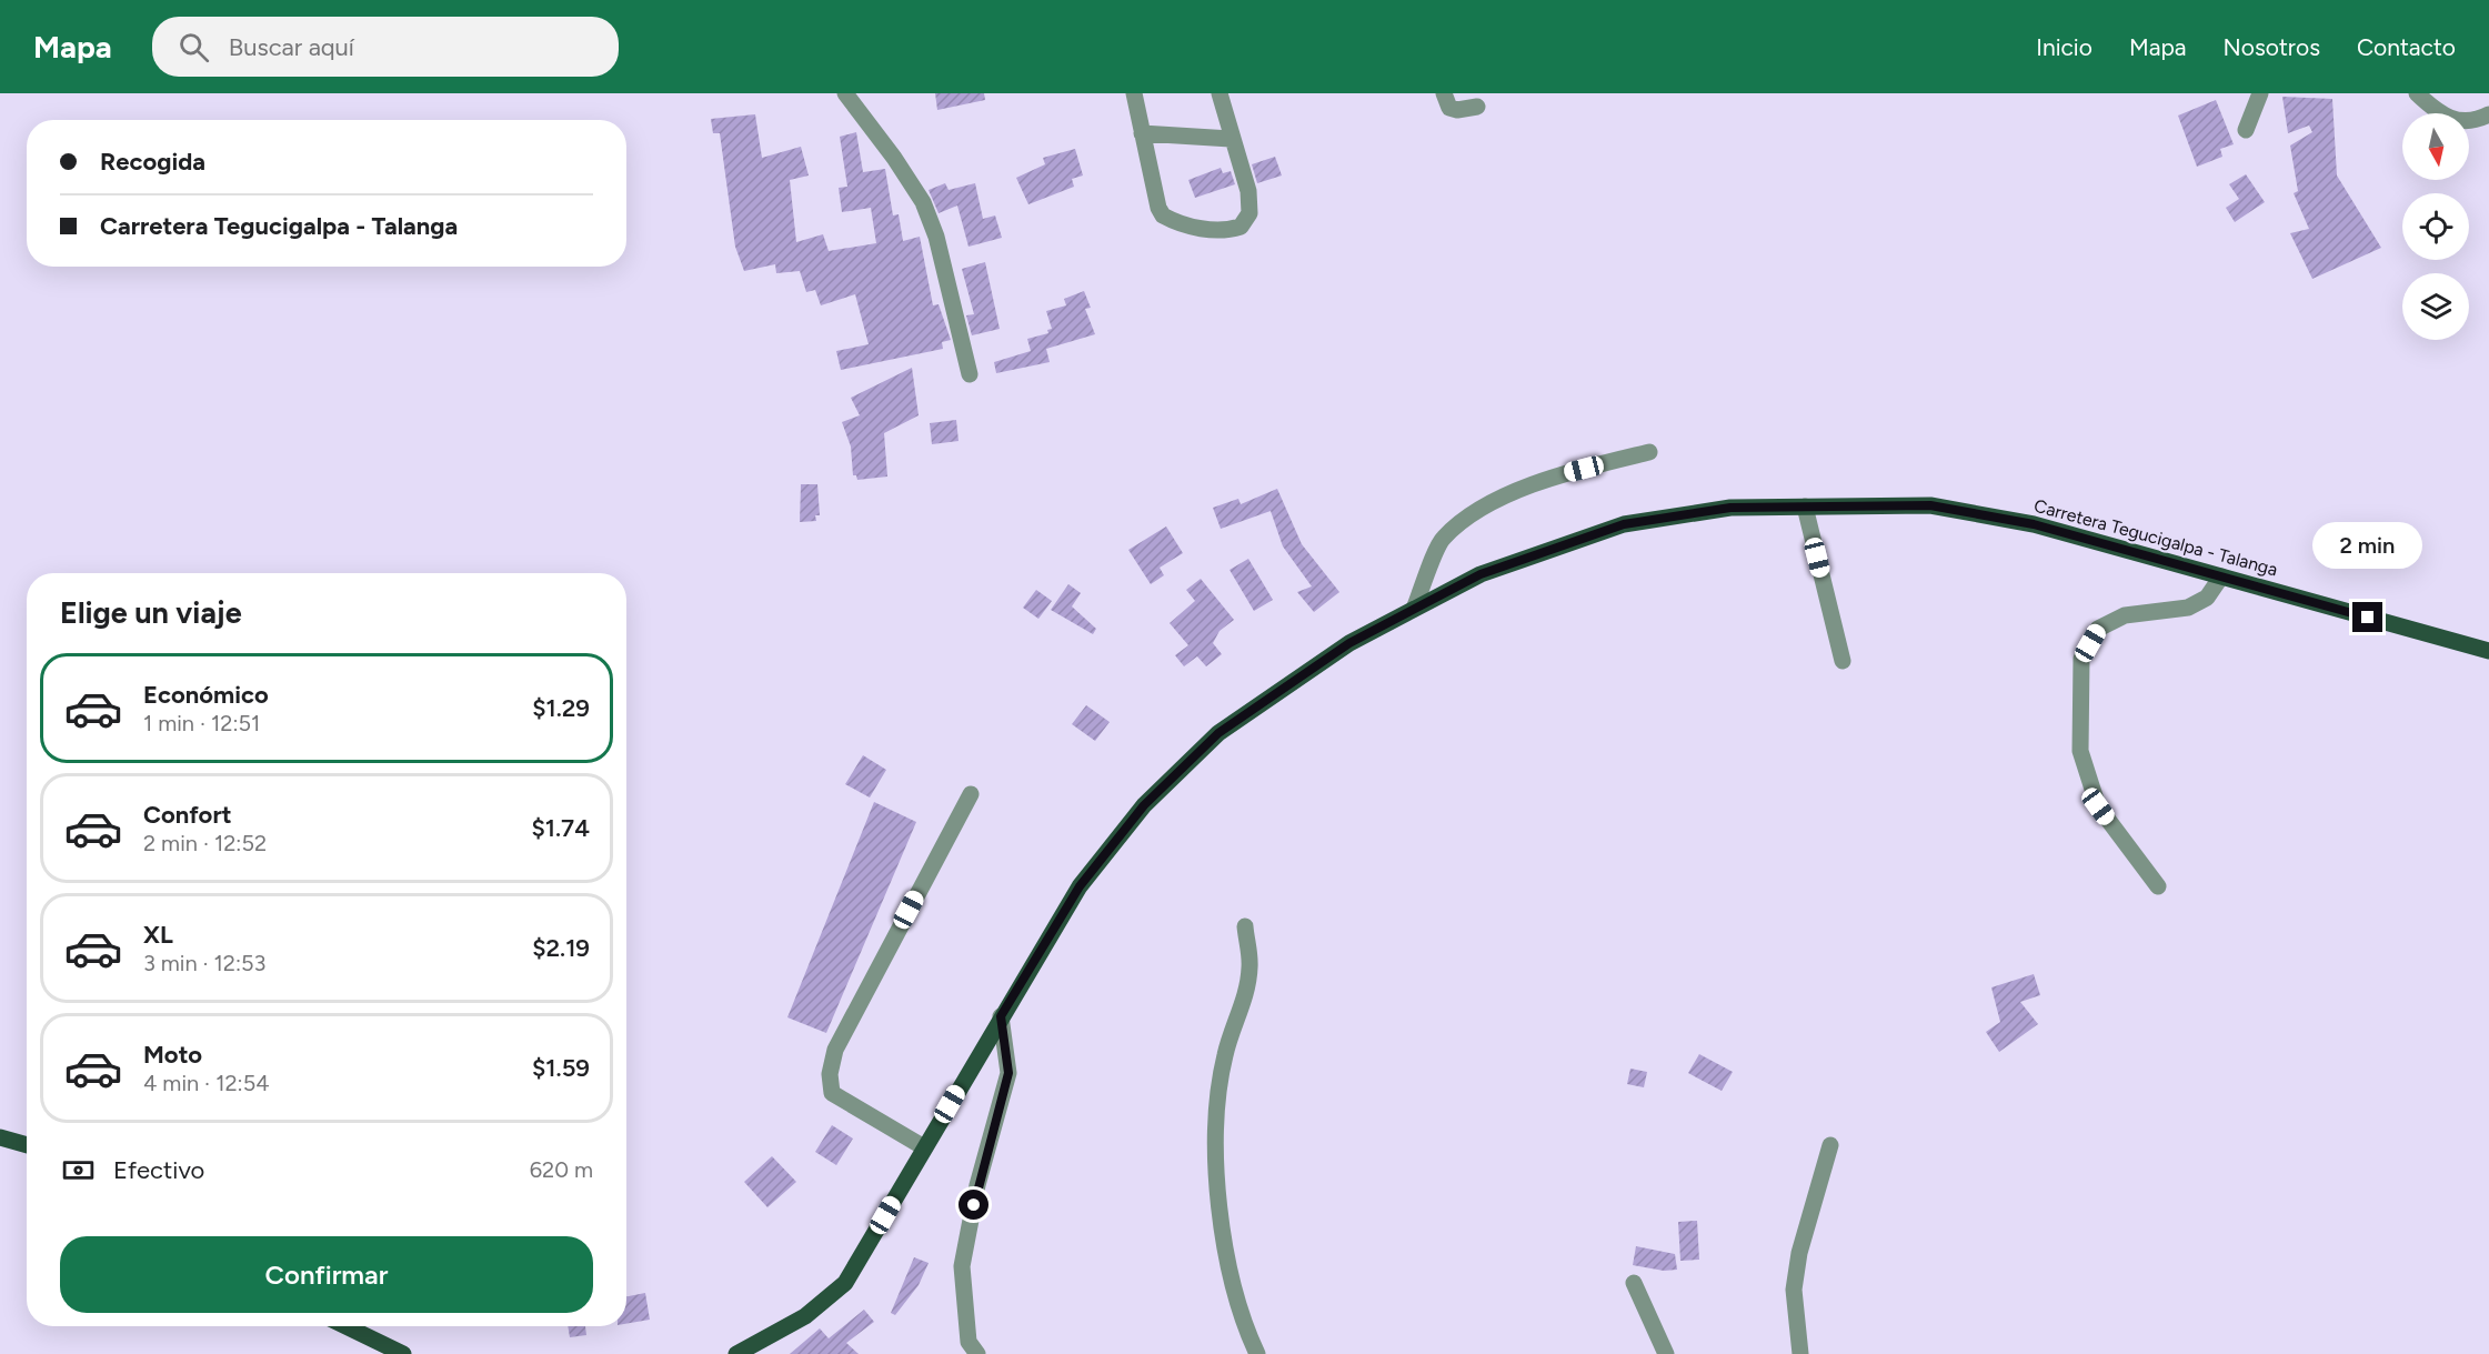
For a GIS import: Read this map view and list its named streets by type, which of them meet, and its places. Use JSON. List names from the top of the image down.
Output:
{
  "streets": {
    "main road": ["Carretera Tegucigalpa - Talanga"]
  },
  "north": "bottom",
  "page": {
    "header": "Mapa",
    "search": "Buscar aquí",
    "nav": [
      "Inicio",
      "Mapa",
      "Nosotros",
      "Contacto"
    ],
    "banner": ["Recogida", "Carretera Tegucigalpa - Talanga"],
    "bubble": "2 min",
    "heading": "Elige un viaje",
    "list": [
      {
        "name": "Económico",
        "note": "1 min · 12:51",
        "value": "$1.29"
      },
      {
        "name": "Confort",
        "note": "2 min · 12:52",
        "value": "$1.74"
      },
      {
        "name": "XL",
        "note": "3 min · 12:53",
        "value": "$2.19"
      },
      {
        "name": "Moto",
        "note": "4 min · 12:54",
        "value": "$1.59"
      }
    ],
    "pay": ["Efectivo", "620 m"],
    "buttons": "Confirmar"
  }
}
